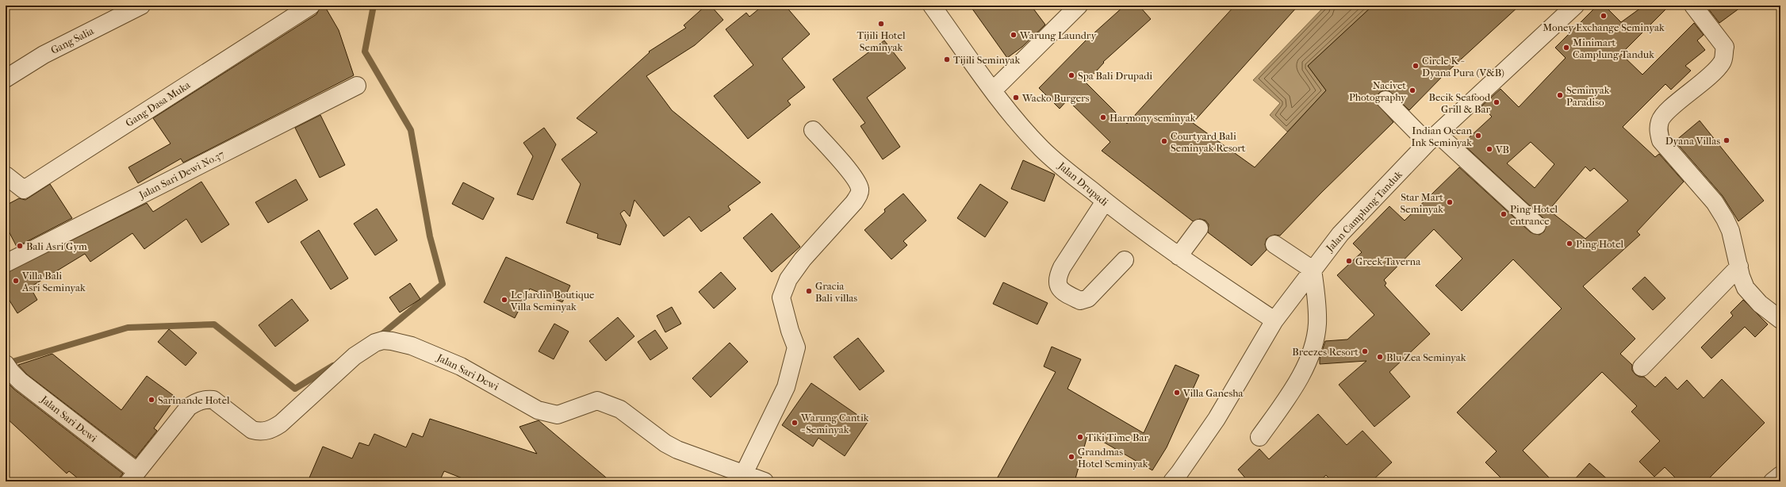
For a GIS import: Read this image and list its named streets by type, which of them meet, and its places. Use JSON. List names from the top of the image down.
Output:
{
  "streets": {
    "street": [
      "Gang Salia",
      "Gang Dasa Muka",
      "Jalan Sari Dewi No.37",
      "Jalan Drupadi",
      "Jalan Camplung Tanduk",
      "Jalan Sari Dewi"
    ]
  },
  "crossings": [
    ["Jalan Drupadi", "Jalan Camplung Tanduk"]
  ],
  "places": [
    "Money Exchange Seminyak",
    "Tijili Hotel Seminyak",
    "Warung Laundry",
    "Minimart Camplung Tanduk",
    "Tijili Seminyak",
    "Circle K - Dyana Pura (V&B)",
    "Spa Bali Drupadi",
    "Nacivet Photography",
    "Seminyak Paradiso",
    "Wacko Burgers",
    "Becik Seafood Grill & Bar",
    "Harmony seminyak",
    "Indian Ocean Ink Seminyak",
    "Dyana Villas",
    "Courtyard Bali Seminyak Resort",
    "VB",
    "Star Mart Seminyak",
    "Ping Hotel entrance",
    "Ping Hotel",
    "Bali Asri Gym",
    "Greek Taverna",
    "Villa Bali Asri Seminyak",
    "Gracia Bali villas",
    "Le Jardin Boutique Villa Seminyak",
    "Breezes Resort",
    "Blu Zea Seminyak",
    "Villa Ganesha",
    "Sarinande Hotel",
    "Warung Cantik - Seminyak",
    "Tiki Time Bar",
    "Grandmas Hotel Seminyak"
  ]
}
